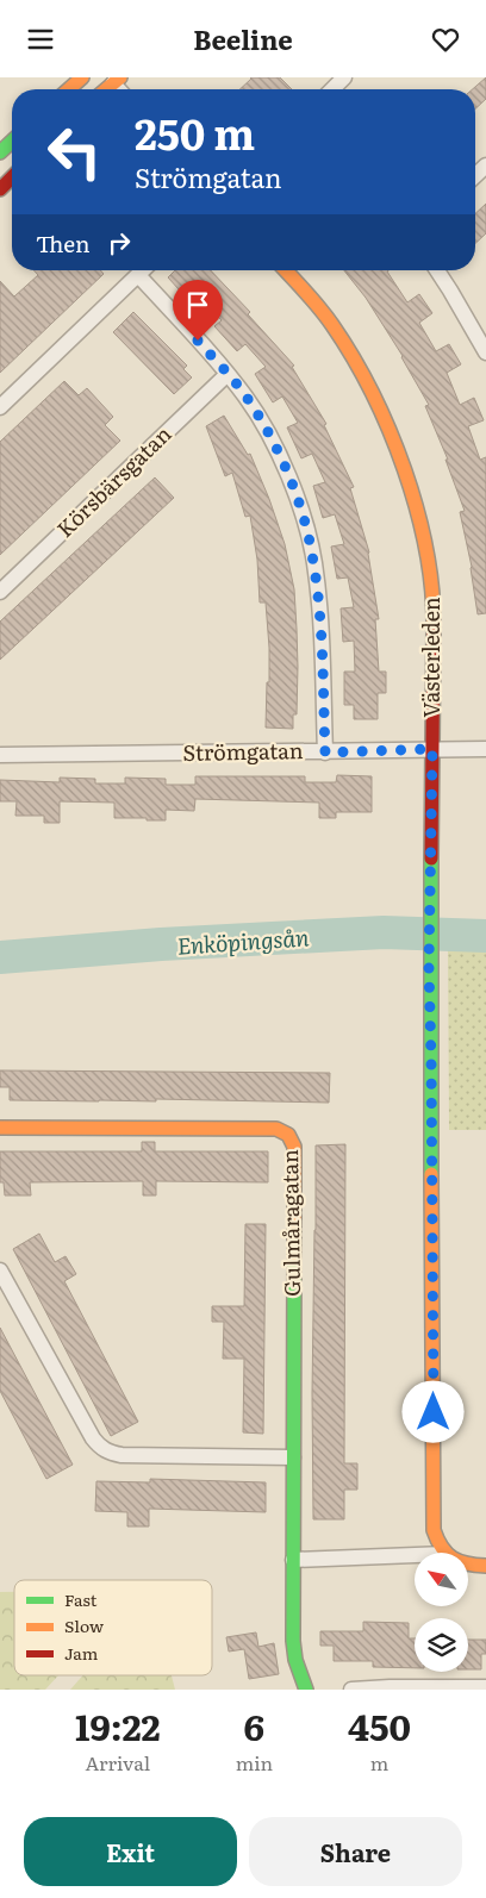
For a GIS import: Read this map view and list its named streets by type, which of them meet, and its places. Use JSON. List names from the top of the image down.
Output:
{
  "streets": {
    "street": [
      "Körsbärsgatan",
      "Västerleden",
      "Strömgatan",
      "Gulmåragatan"
    ]
  },
  "crossings": [
    ["Västerleden", "Strömgatan"]
  ],
  "water": ["Enköpingsån"],
  "legend": ["Fast", "Slow", "Jam"],
  "north": "top left",
  "page": {
    "header": "Beeline",
    "turn": ["250 m", "Strömgatan"],
    "then": "Then",
    "eta": [
      "19:22",
      "Arrival",
      "6",
      "min",
      "450",
      "m"
    ],
    "buttons": ["Exit", "Share"]
  }
}
